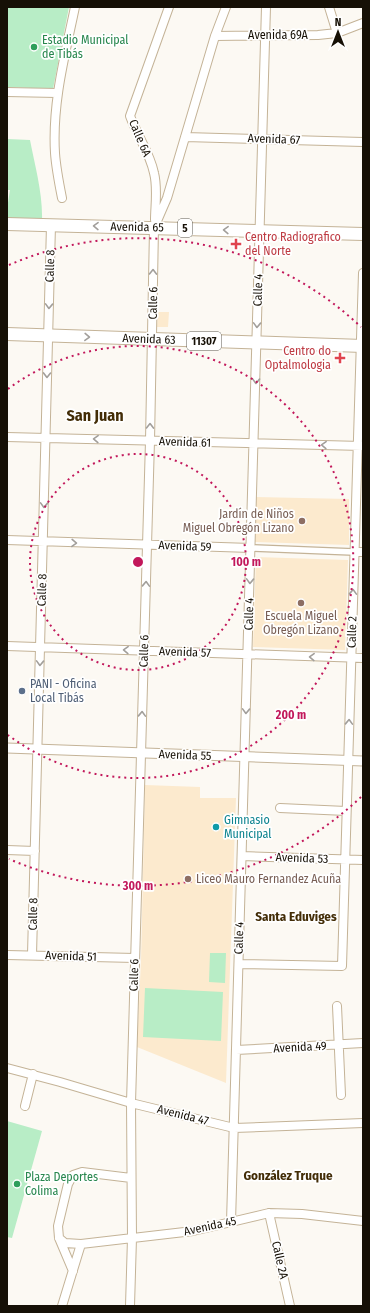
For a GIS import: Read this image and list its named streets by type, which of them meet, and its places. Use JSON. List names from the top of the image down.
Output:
{
  "streets": {
    "main road": [
      "Avenida 65",
      "5",
      "Avenida 63",
      "11307"
    ],
    "street": [
      "Avenida 69A",
      "Calle 6A",
      "Avenida 67",
      "Calle 8",
      "Calle 4",
      "Calle 6",
      "Avenida 61",
      "Avenida 59",
      "Calle 2",
      "Avenida 57",
      "Avenida 55",
      "Avenida 53",
      "Avenida 51",
      "Avenida 49",
      "Avenida 47",
      "Avenida 45",
      "Calle 2A"
    ]
  },
  "crossings": [
    ["Avenida 69A", "Calle 4"],
    ["Avenida 69A", "Calle 6"],
    ["Calle 6A", "Avenida 65"],
    ["Calle 6A", "Calle 6"],
    ["Avenida 67", "Calle 4"],
    ["Avenida 67", "Calle 6"],
    ["Avenida 65", "Calle 8"],
    ["Avenida 65", "Calle 4"],
    ["Avenida 65", "Calle 6"],
    ["Calle 8", "Avenida 63"],
    ["Calle 8", "Avenida 61"],
    ["Calle 8", "Avenida 59"],
    ["Calle 8", "Avenida 57"],
    ["Calle 8", "Avenida 55"],
    ["Calle 8", "Avenida 51"],
    ["Calle 4", "Avenida 63"],
    ["Calle 4", "Avenida 61"],
    ["Calle 4", "Avenida 59"],
    ["Calle 4", "Calle 2"],
    ["Calle 4", "Avenida 57"],
    ["Calle 4", "Avenida 55"],
    ["Calle 4", "Avenida 53"],
    ["Calle 4", "Avenida 49"],
    ["Calle 4", "Avenida 47"],
    ["Calle 4", "Avenida 45"],
    ["Calle 6", "Avenida 63"],
    ["Calle 6", "Avenida 61"],
    ["Calle 6", "Avenida 59"],
    ["Calle 6", "Avenida 57"],
    ["Calle 6", "Avenida 55"],
    ["Calle 6", "Avenida 51"],
    ["Calle 6", "Avenida 47"],
    ["Calle 6", "Avenida 45"],
    ["Avenida 63", "Calle 2"],
    ["Avenida 61", "Calle 2"],
    ["Avenida 59", "Calle 2"],
    ["Calle 2", "Avenida 57"],
    ["Calle 2", "Avenida 55"],
    ["Calle 2", "Avenida 53"],
    ["Avenida 45", "Calle 2A"]
  ],
  "one_way": [
    "Avenida 65",
    "Calle 8",
    "Avenida 61",
    "Avenida 57"
  ],
  "districts": ["San Juan", "Santa Eduviges", "González Truque"],
  "places": {
    "other": [
      "Estadio Municipal de Tibás",
      "Jardín de Niños Miguel Obregón Lizano",
      "Escuela Miguel Obregón Lizano",
      "PANI - Oficina Local Tibás",
      "Gimnasio Municipal",
      "Liceo Mauro Fernandez Acuña",
      "Plaza Deportes Colima"
    ],
    "health": ["Centro Radiografico del Norte", "Centro do Optalmologia"]
  },
  "north": "top",
  "rings": ["100 m", "200 m", "300 m"]
}
